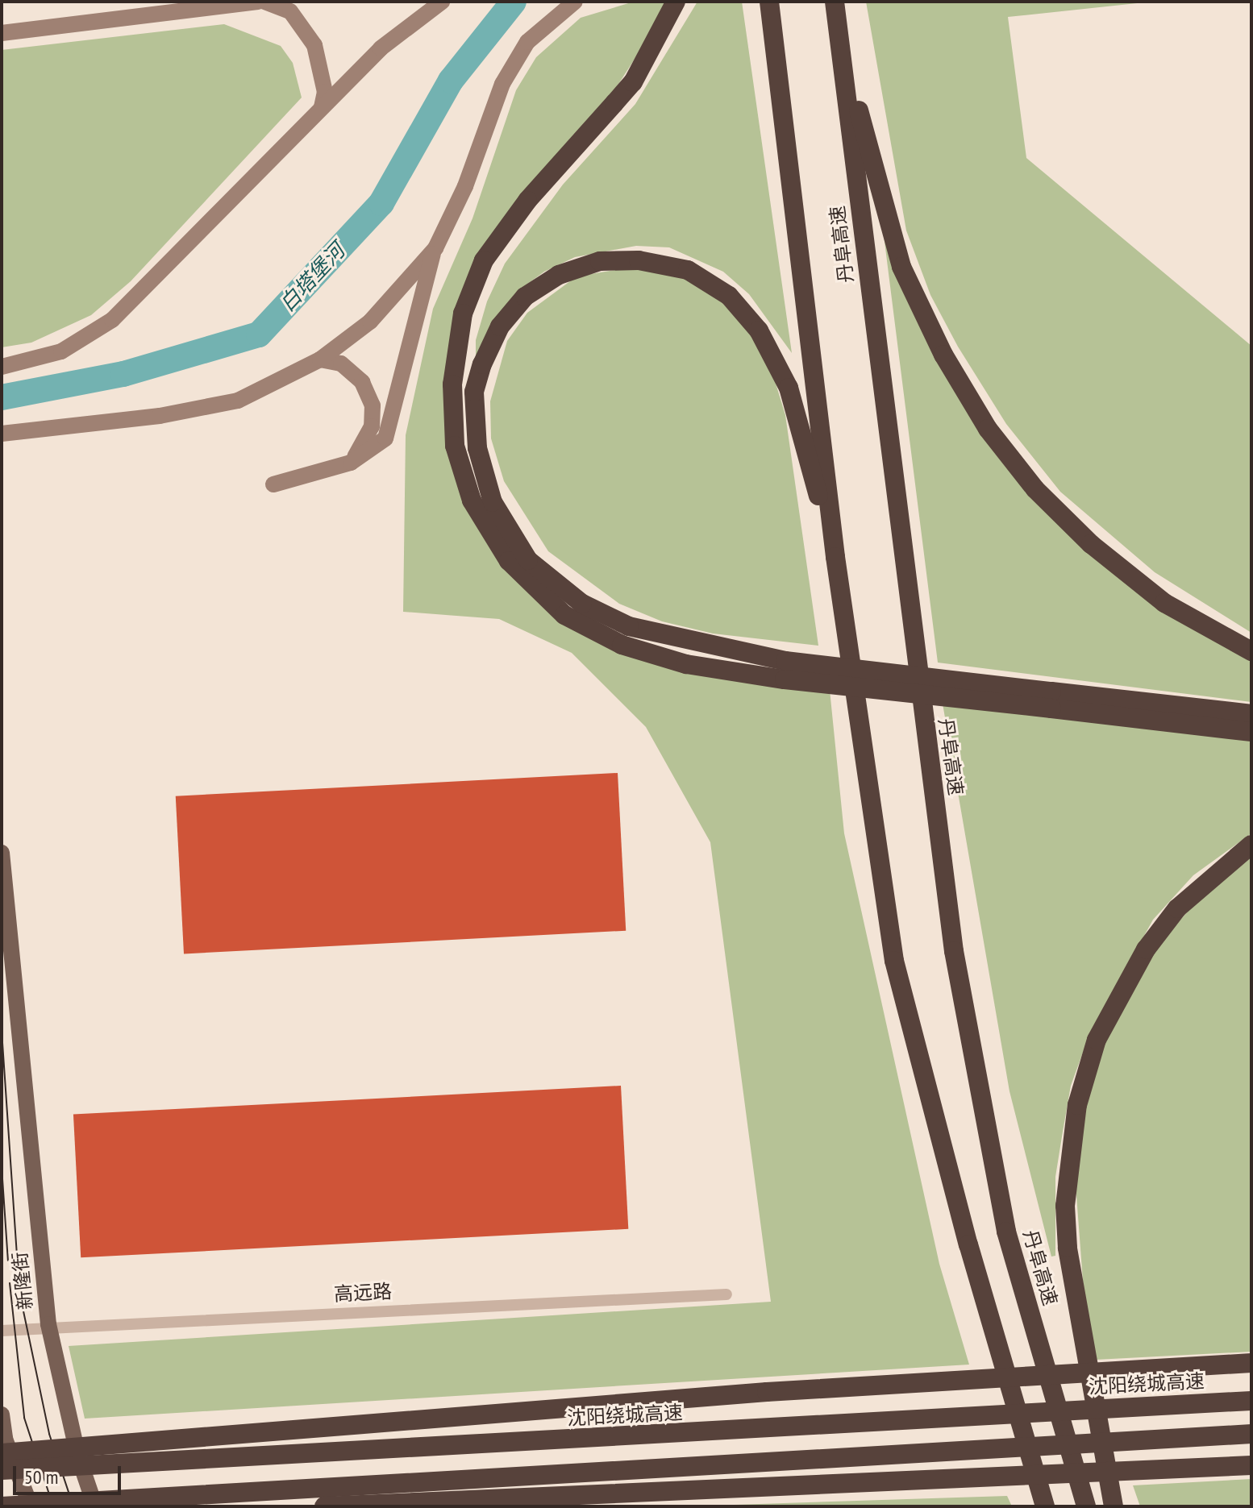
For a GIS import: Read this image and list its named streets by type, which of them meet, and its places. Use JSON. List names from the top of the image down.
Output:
{
  "streets": {
    "highway": ["丹阜高速", "沈阳绕城高速"],
    "main road": ["新隆街"],
    "street": ["高远路"]
  },
  "crossings": [
    ["新隆街", "高远路"]
  ],
  "water": ["白塔堡河"],
  "scale_bar": "50 m"
}
